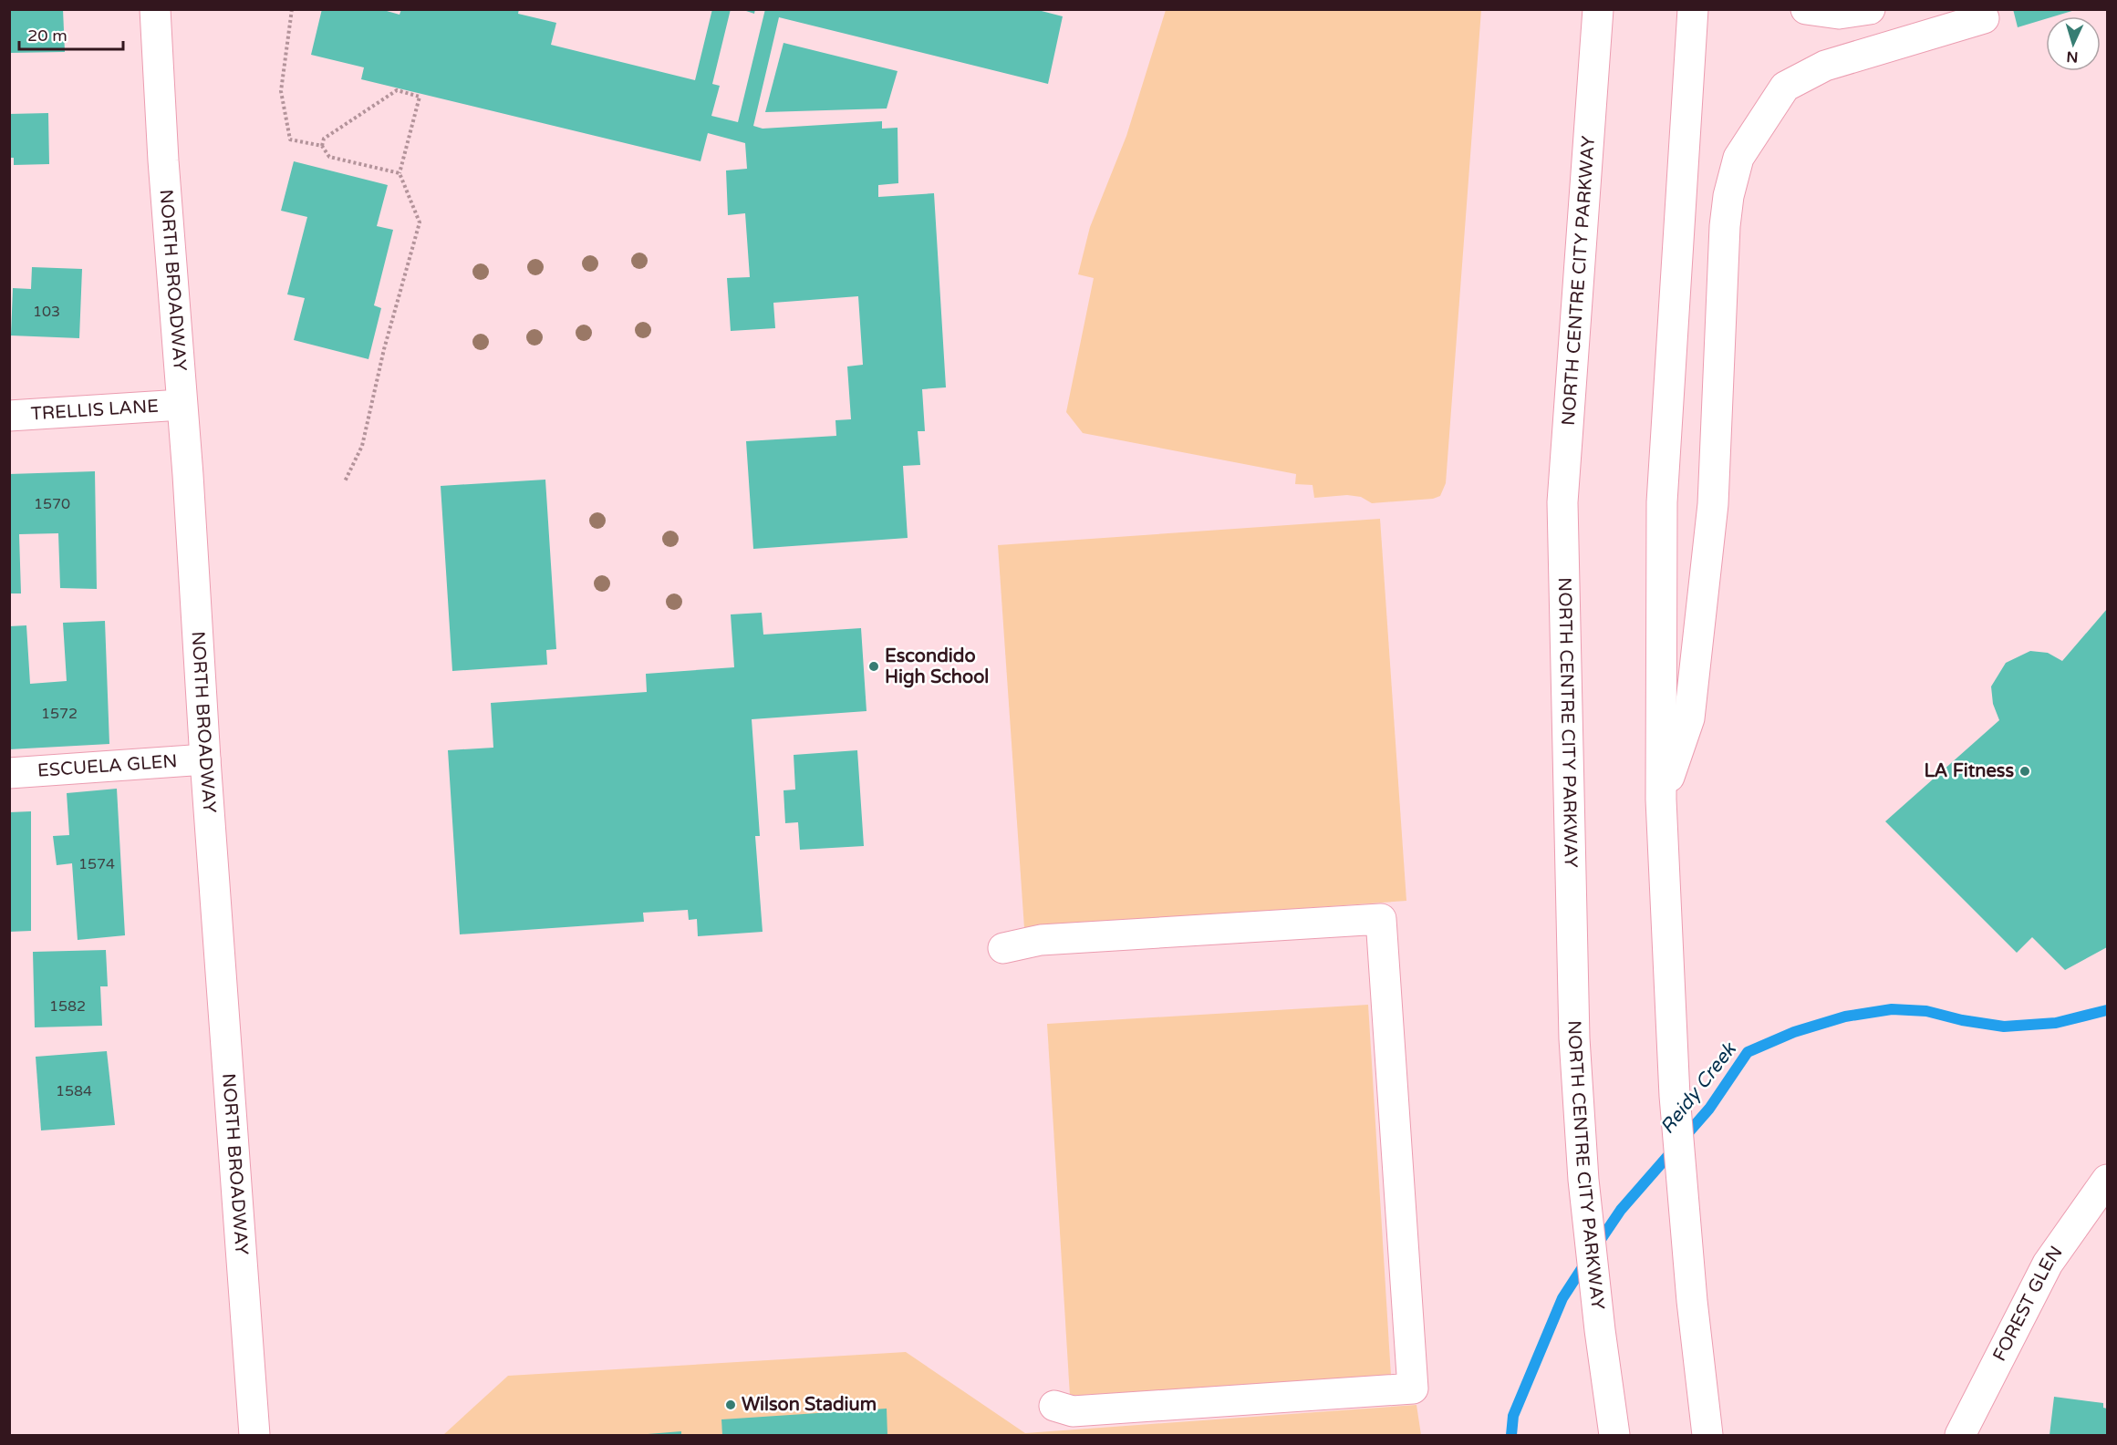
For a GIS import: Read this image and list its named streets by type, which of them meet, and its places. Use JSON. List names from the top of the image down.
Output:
{
  "streets": {
    "main road": [
      "NORTH BROADWAY",
      "NORTH CENTRE CITY PARKWAY",
      "TRELLIS LANE",
      "ESCUELA GLEN",
      "FOREST GLEN"
    ]
  },
  "crossings": [
    ["NORTH BROADWAY", "TRELLIS LANE"],
    ["NORTH BROADWAY", "ESCUELA GLEN"]
  ],
  "water": ["Reidy Creek"],
  "places": ["Escondido High School", "LA Fitness", "Wilson Stadium"],
  "house_numbers": [
    "103",
    "1570",
    "1572",
    "1574",
    "1582",
    "1584"
  ],
  "scale_bar": "20 m",
  "north": "bottom"
}
